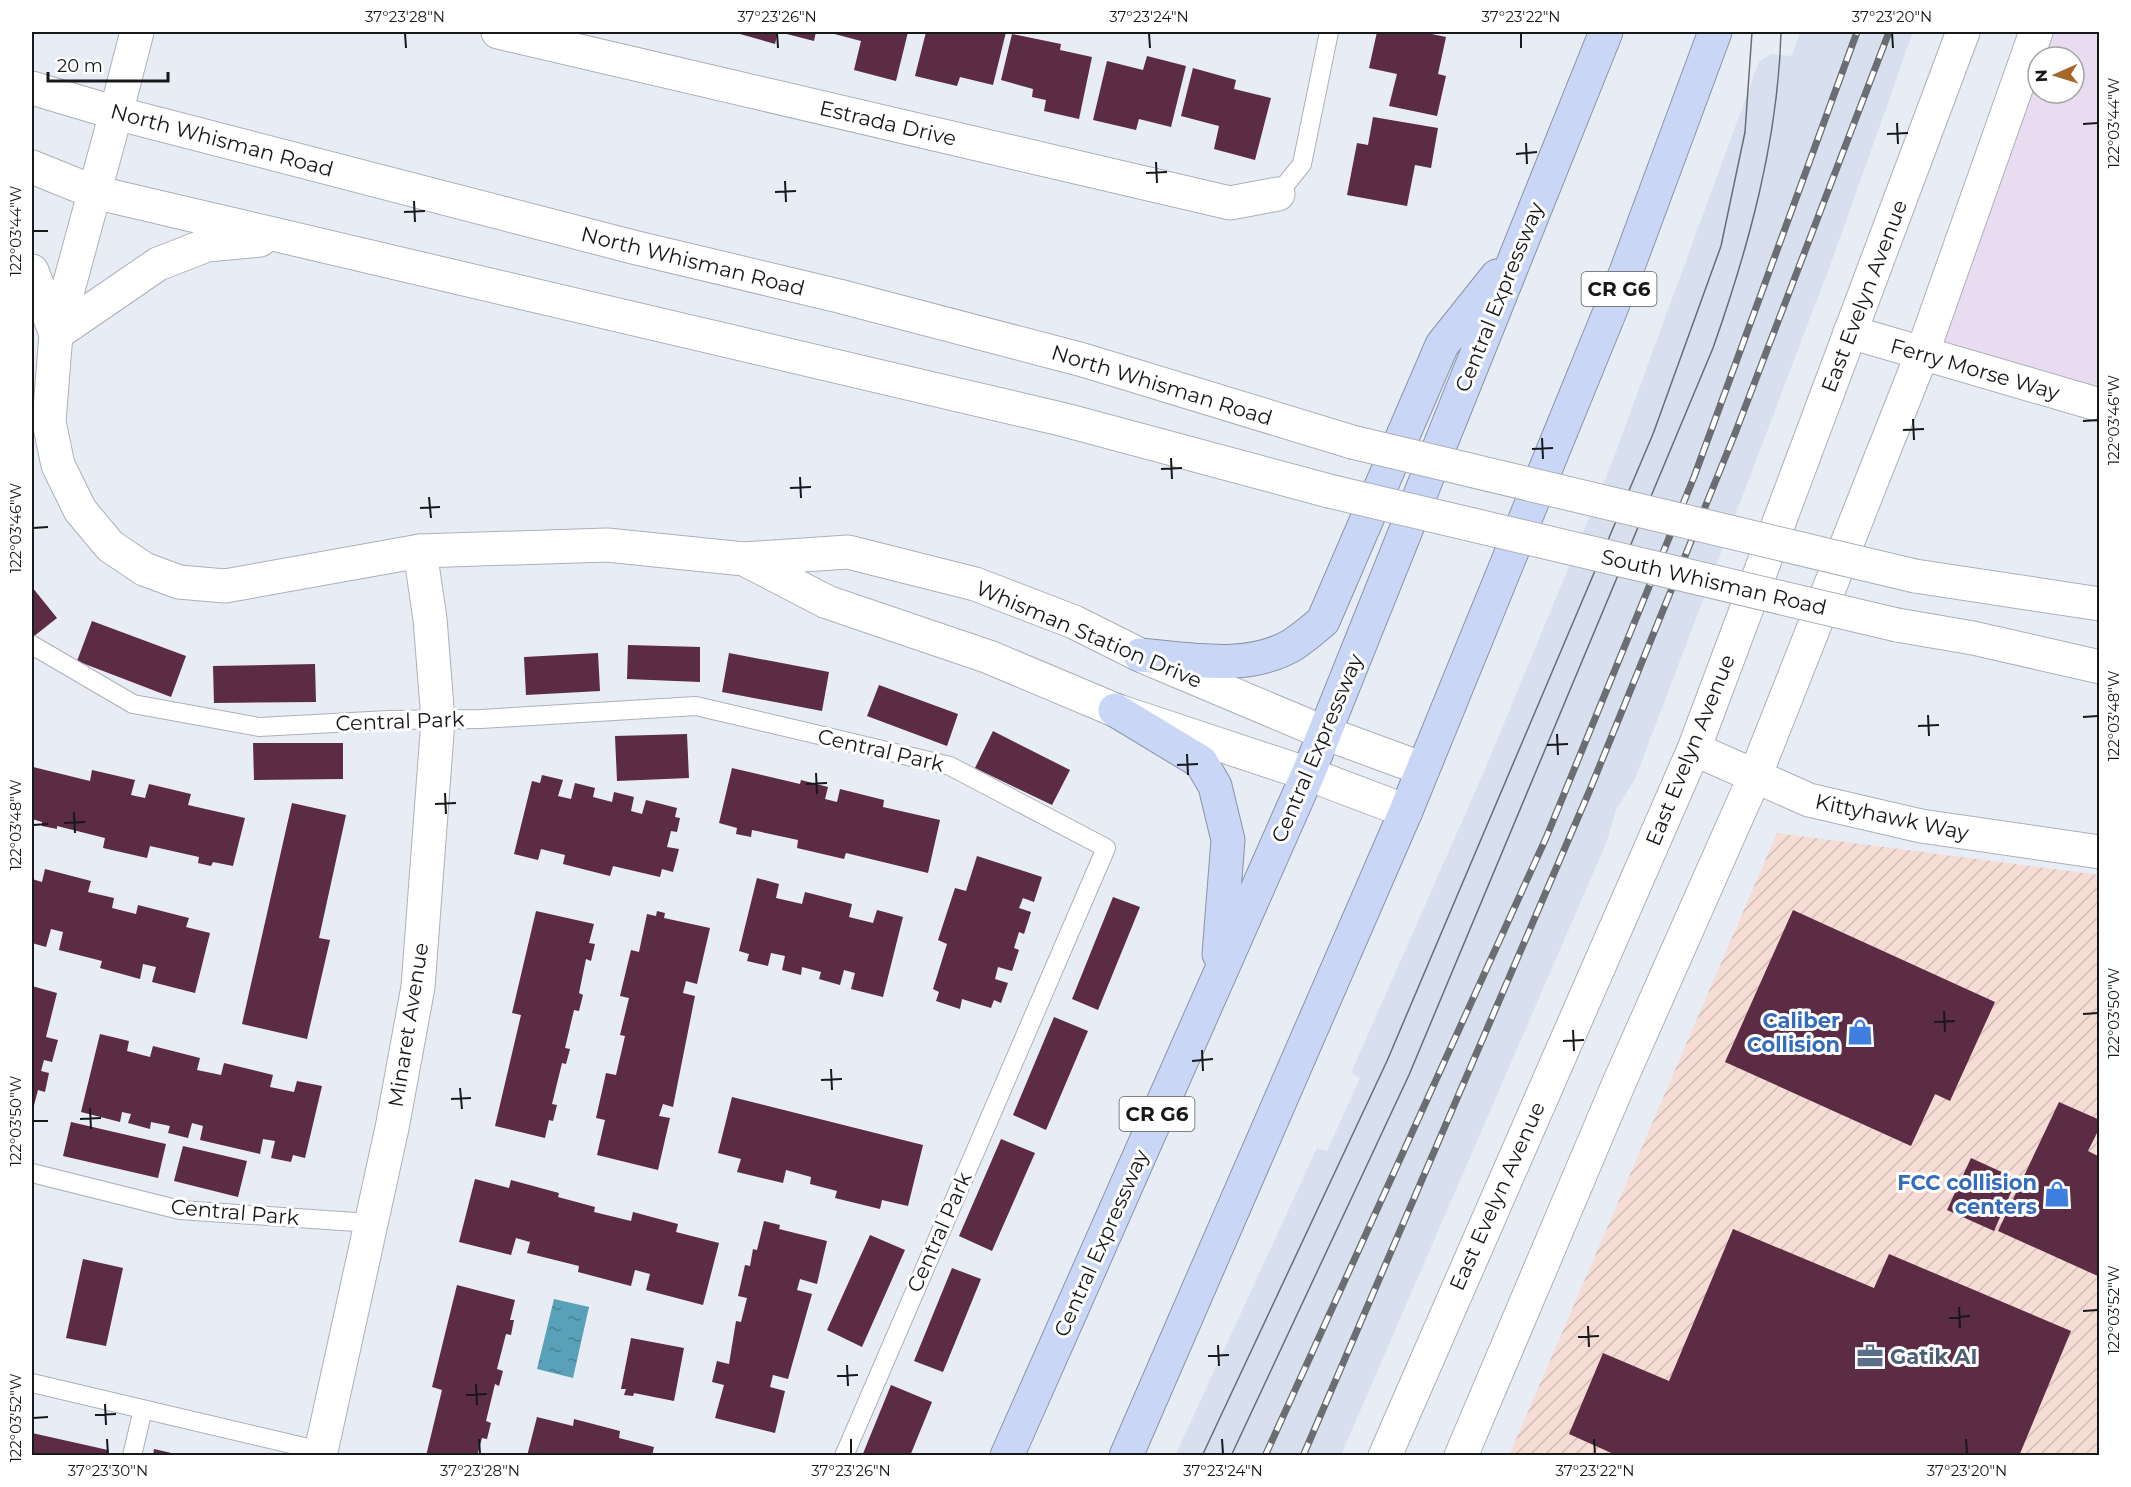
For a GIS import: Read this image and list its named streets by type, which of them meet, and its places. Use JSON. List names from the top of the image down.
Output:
{
  "streets": {
    "highway": ["CR G6", "Central Expressway"],
    "main road": [
      "Estrada Drive",
      "North Whisman Road",
      "East Evelyn Avenue",
      "Ferry Morse Way",
      "South Whisman Road",
      "Whisman Station Drive",
      "Kittyhawk Way",
      "Minaret Avenue"
    ],
    "lane": ["Central Park"]
  },
  "crossings": [
    ["North Whisman Road", "Whisman Station Drive"],
    ["CR G6", "Whisman Station Drive"],
    ["East Evelyn Avenue", "Ferry Morse Way"],
    ["East Evelyn Avenue", "Kittyhawk Way"],
    ["Central Expressway", "Whisman Station Drive"],
    ["Whisman Station Drive", "Minaret Avenue"],
    ["Central Park", "Minaret Avenue"]
  ],
  "places": {
    "shop": ["Caliber Collision", "FCC collision centers"],
    "office": ["Gatik AI"]
  },
  "scale_bar": "20 m",
  "north": "left",
  "coordinates": [
    "37°23'28\"N",
    "37°23'26\"N",
    "37°23'24\"N",
    "37°23'22\"N",
    "37°23'20\"N",
    "122°03'44\"W",
    "122°03'46\"W",
    "122°03'48\"W",
    "122°03'50\"W",
    "122°03'52\"W",
    "37°23'30\"N"
  ]
}
